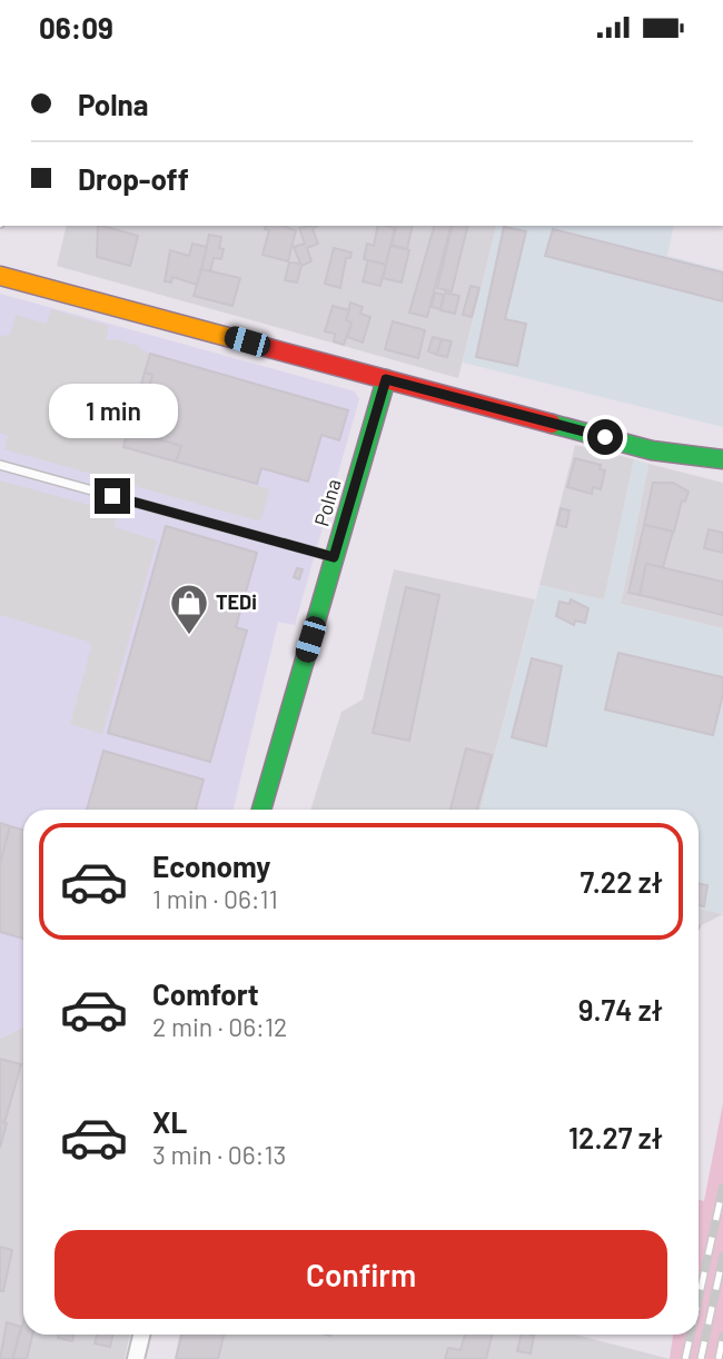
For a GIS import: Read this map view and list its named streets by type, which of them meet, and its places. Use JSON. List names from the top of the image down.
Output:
{
  "streets": {
    "street": ["Polna"]
  },
  "places": {
    "shop": ["TEDi"]
  },
  "page": {
    "status": "06:09",
    "banner": ["Polna", "Drop-off"],
    "bubble": "1 min",
    "list": [
      {
        "name": "Economy",
        "note": "1 min · 06:11",
        "value": "7.22 zł"
      },
      {
        "name": "Comfort",
        "note": "2 min · 06:12",
        "value": "9.74 zł"
      },
      {
        "name": "XL",
        "note": "3 min · 06:13",
        "value": "12.27 zł"
      }
    ],
    "buttons": "Confirm"
  }
}
